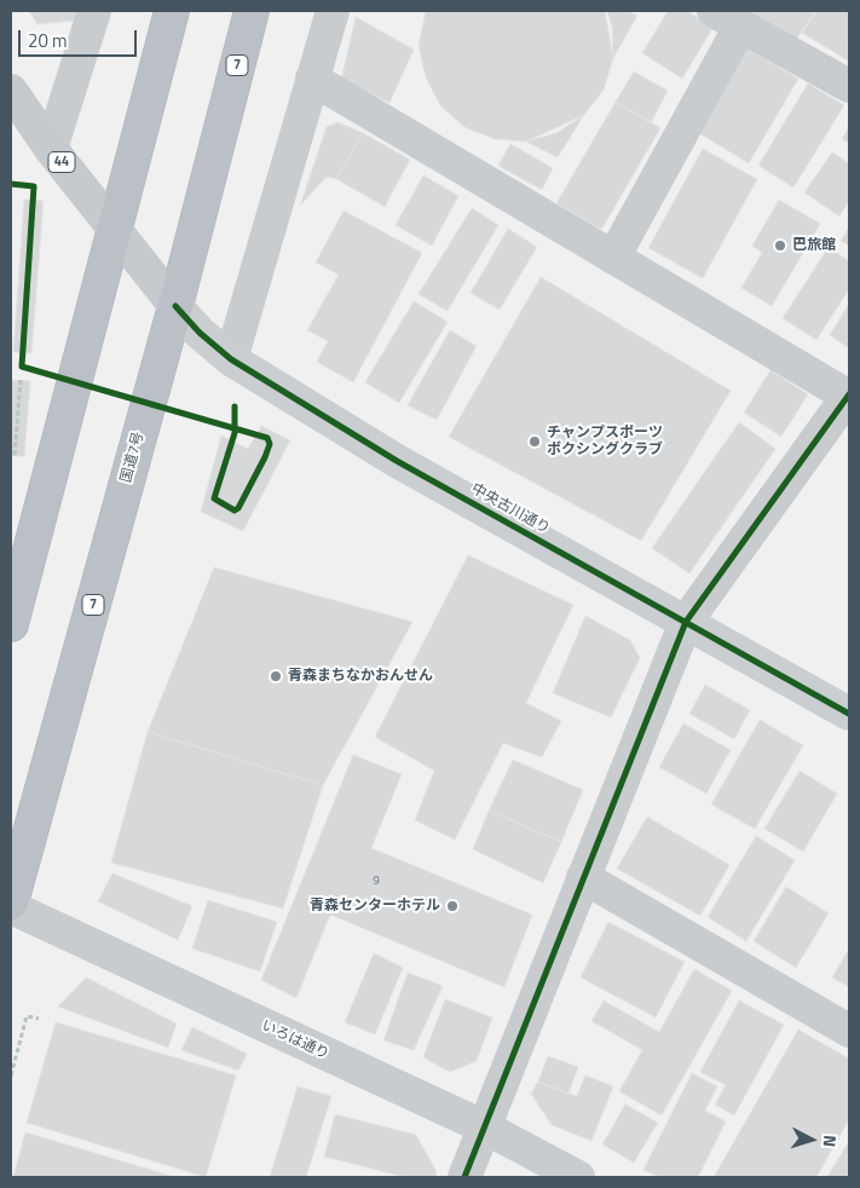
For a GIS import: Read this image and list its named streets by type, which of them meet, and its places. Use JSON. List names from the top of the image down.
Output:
{
  "streets": {
    "highway": ["7", "国道7号"],
    "main road": ["44"],
    "street": ["中央古川通り", "いろは通り"]
  },
  "crossings": [
    ["44", "国道7号"],
    ["44", "中央古川通り"],
    ["国道7号", "中央古川通り"],
    ["国道7号", "いろは通り"]
  ],
  "places": [
    "巴旅館",
    "チャンプスポーツ ボクシングクラブ",
    "青森まちなかおんせん",
    "青森センターホテル"
  ],
  "house_numbers": ["9"],
  "scale_bar": "20 m",
  "north": "right"
}
